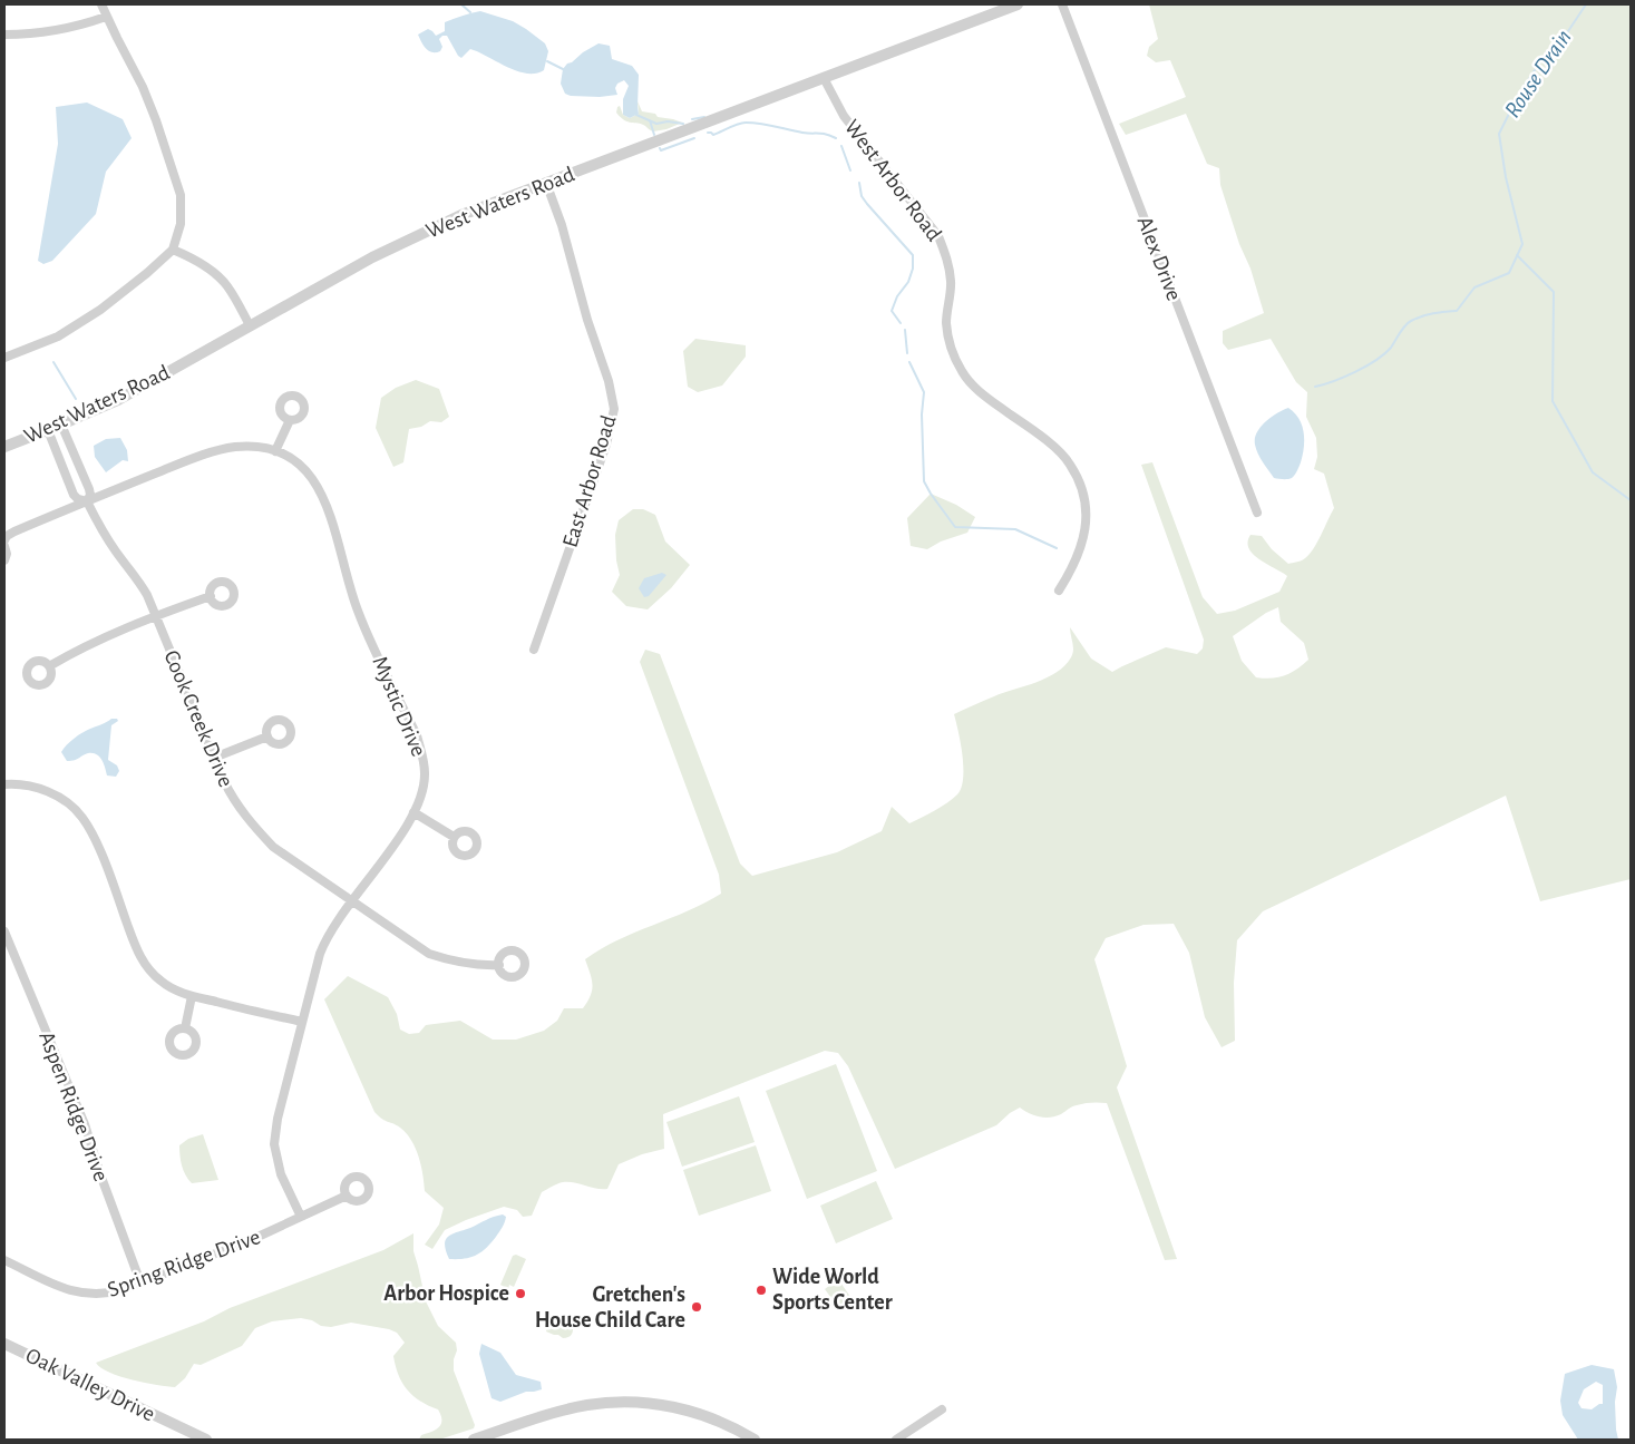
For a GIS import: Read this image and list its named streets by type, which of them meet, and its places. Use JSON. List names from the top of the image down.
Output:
{
  "streets": {
    "street": [
      "West Arbor Road",
      "West Waters Road",
      "Alex Drive",
      "East Arbor Road",
      "Mystic Drive",
      "Cook Creek Drive",
      "Aspen Ridge Drive",
      "Spring Ridge Drive",
      "Oak Valley Drive"
    ]
  },
  "crossings": [
    ["West Arbor Road", "West Waters Road"],
    ["West Waters Road", "East Arbor Road"],
    ["West Waters Road", "Cook Creek Drive"],
    ["Mystic Drive", "Cook Creek Drive"],
    ["Mystic Drive", "Spring Ridge Drive"],
    ["Aspen Ridge Drive", "Spring Ridge Drive"]
  ],
  "water": ["Rouse Drain"],
  "places": ["Wide World Sports Center", "Arbor Hospice", "Gretchen's House Child Care"]
}
